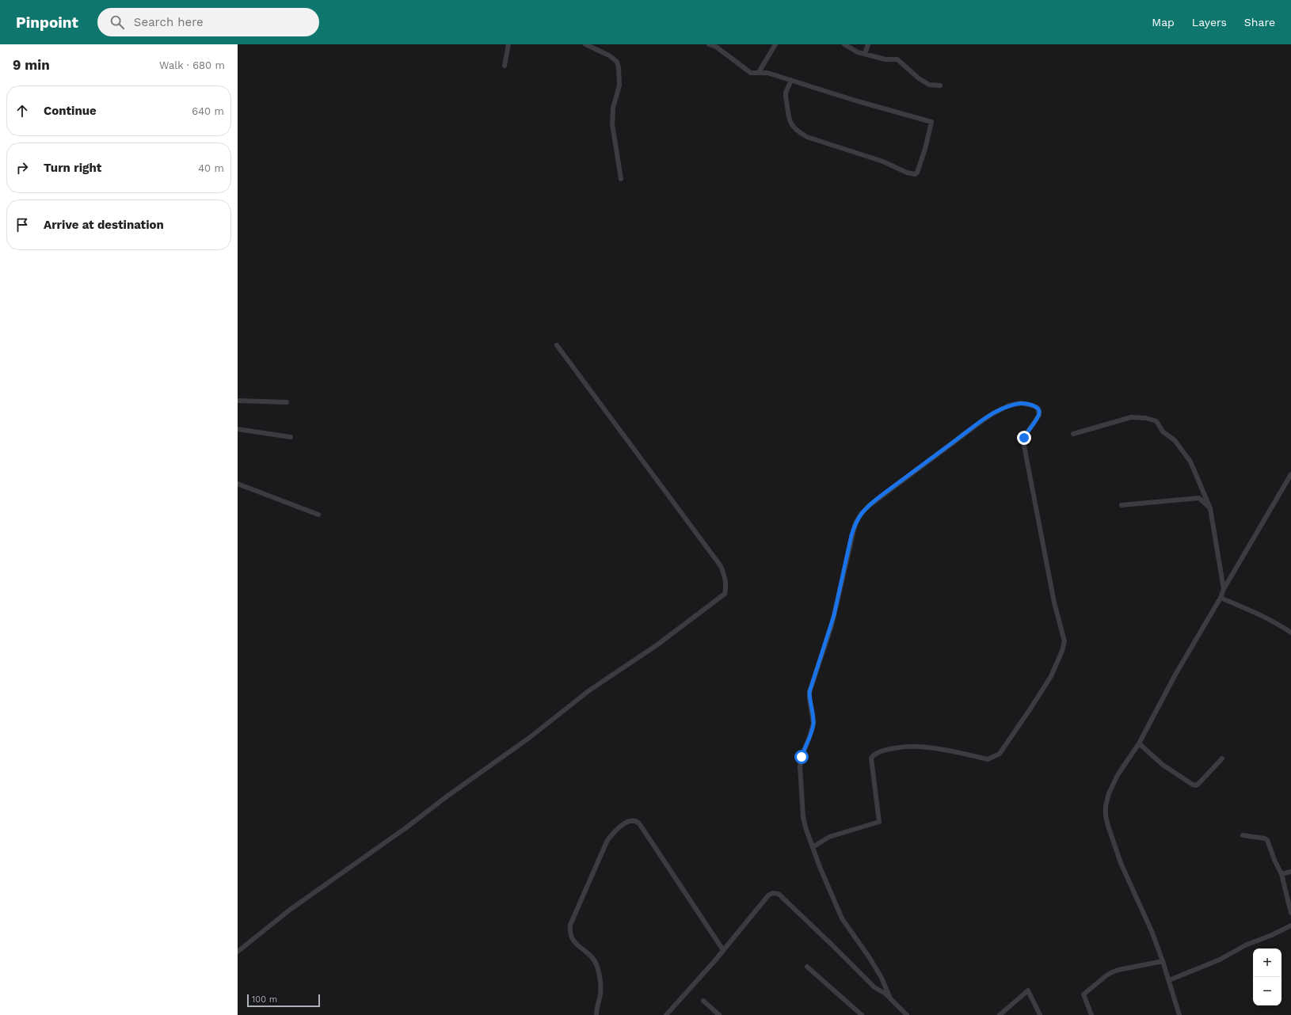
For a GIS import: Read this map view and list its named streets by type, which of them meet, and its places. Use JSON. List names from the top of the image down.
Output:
{
  "scale_bar": "100 m",
  "page": {
    "header": "Pinpoint",
    "search": "Search here",
    "nav": ["Map", "Layers", "Share"],
    "heading": ["9 min", "Walk · 680 m"],
    "list": [
      ["Continue", "640 m"],
      ["Turn right", "40 m"],
      "Arrive at destination"
    ],
    "map_buttons": ["+", "−"],
    "scale": "100 m"
  }
}
